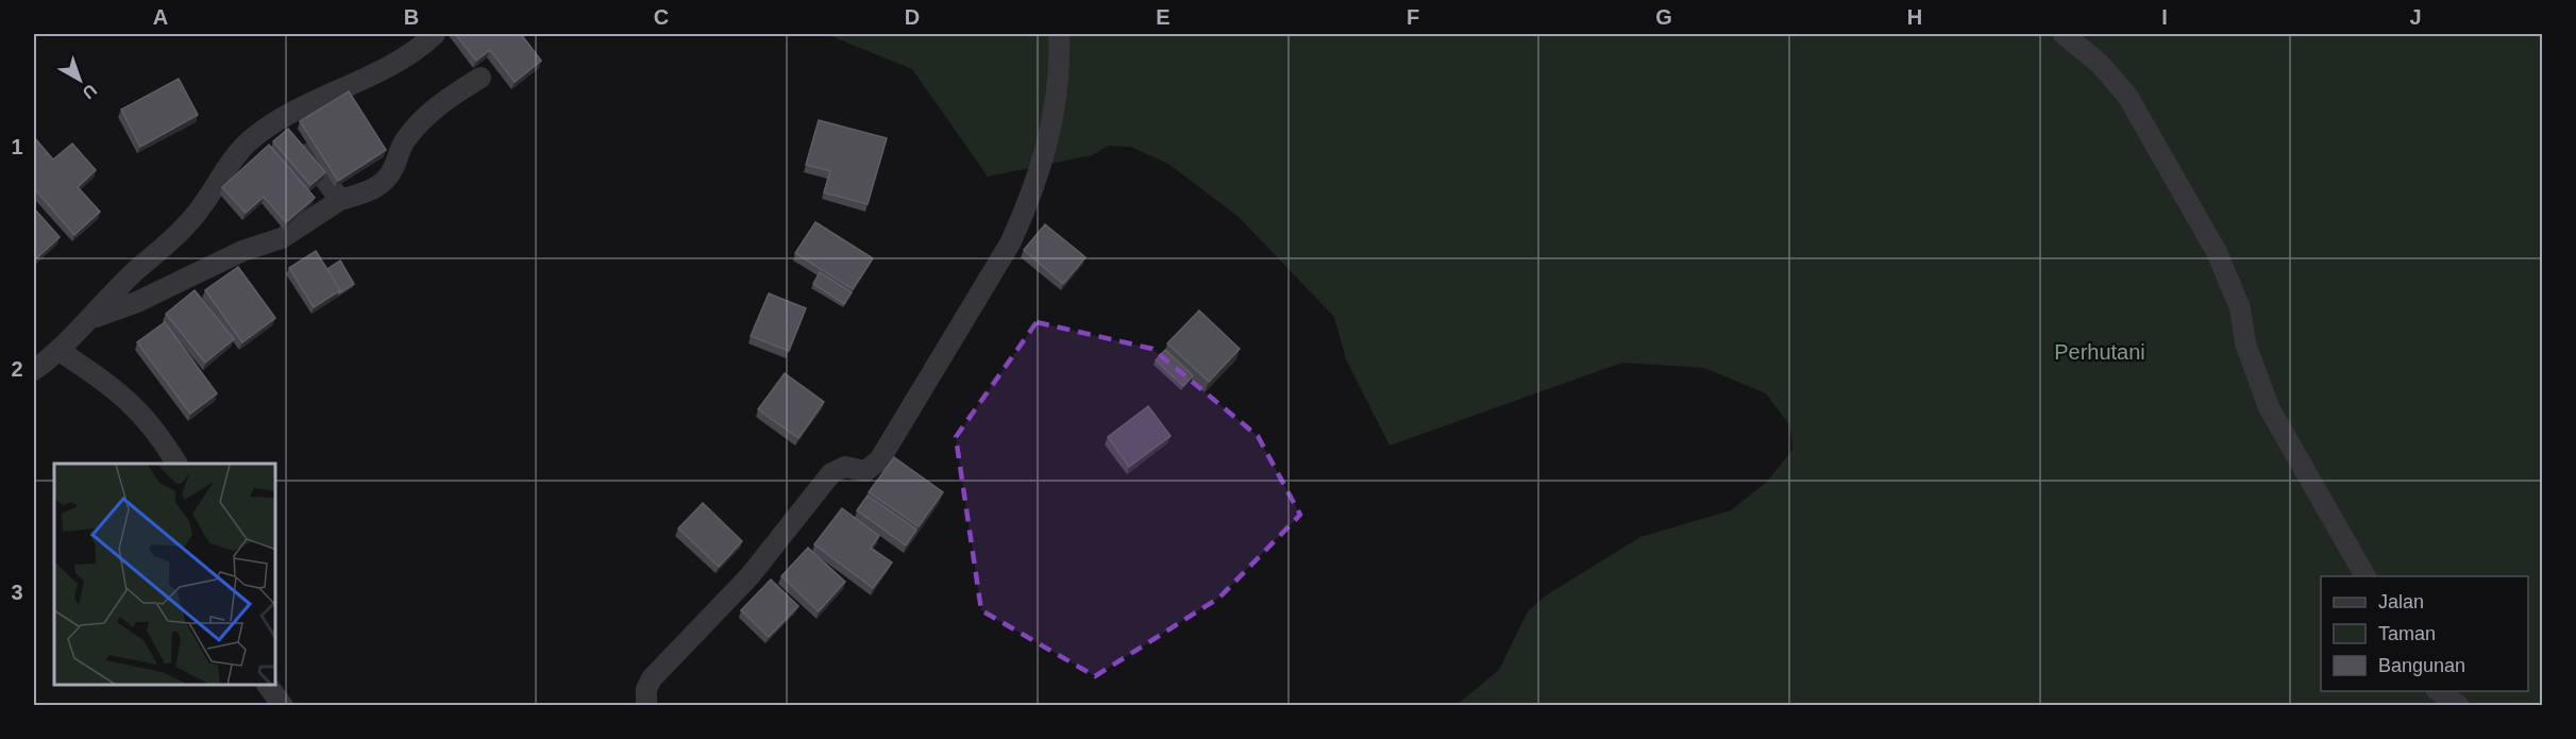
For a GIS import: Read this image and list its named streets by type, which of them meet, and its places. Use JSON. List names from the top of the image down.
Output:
{
  "parks": ["Perhutani"],
  "legend": ["Jalan", "Taman", "Bangunan"],
  "north": "bottom right",
  "grid": {
    "columns": [
      "A",
      "B",
      "C",
      "D",
      "E",
      "F",
      "G",
      "H",
      "I",
      "J"
    ],
    "rows": ["1", "2", "3"]
  }
}
